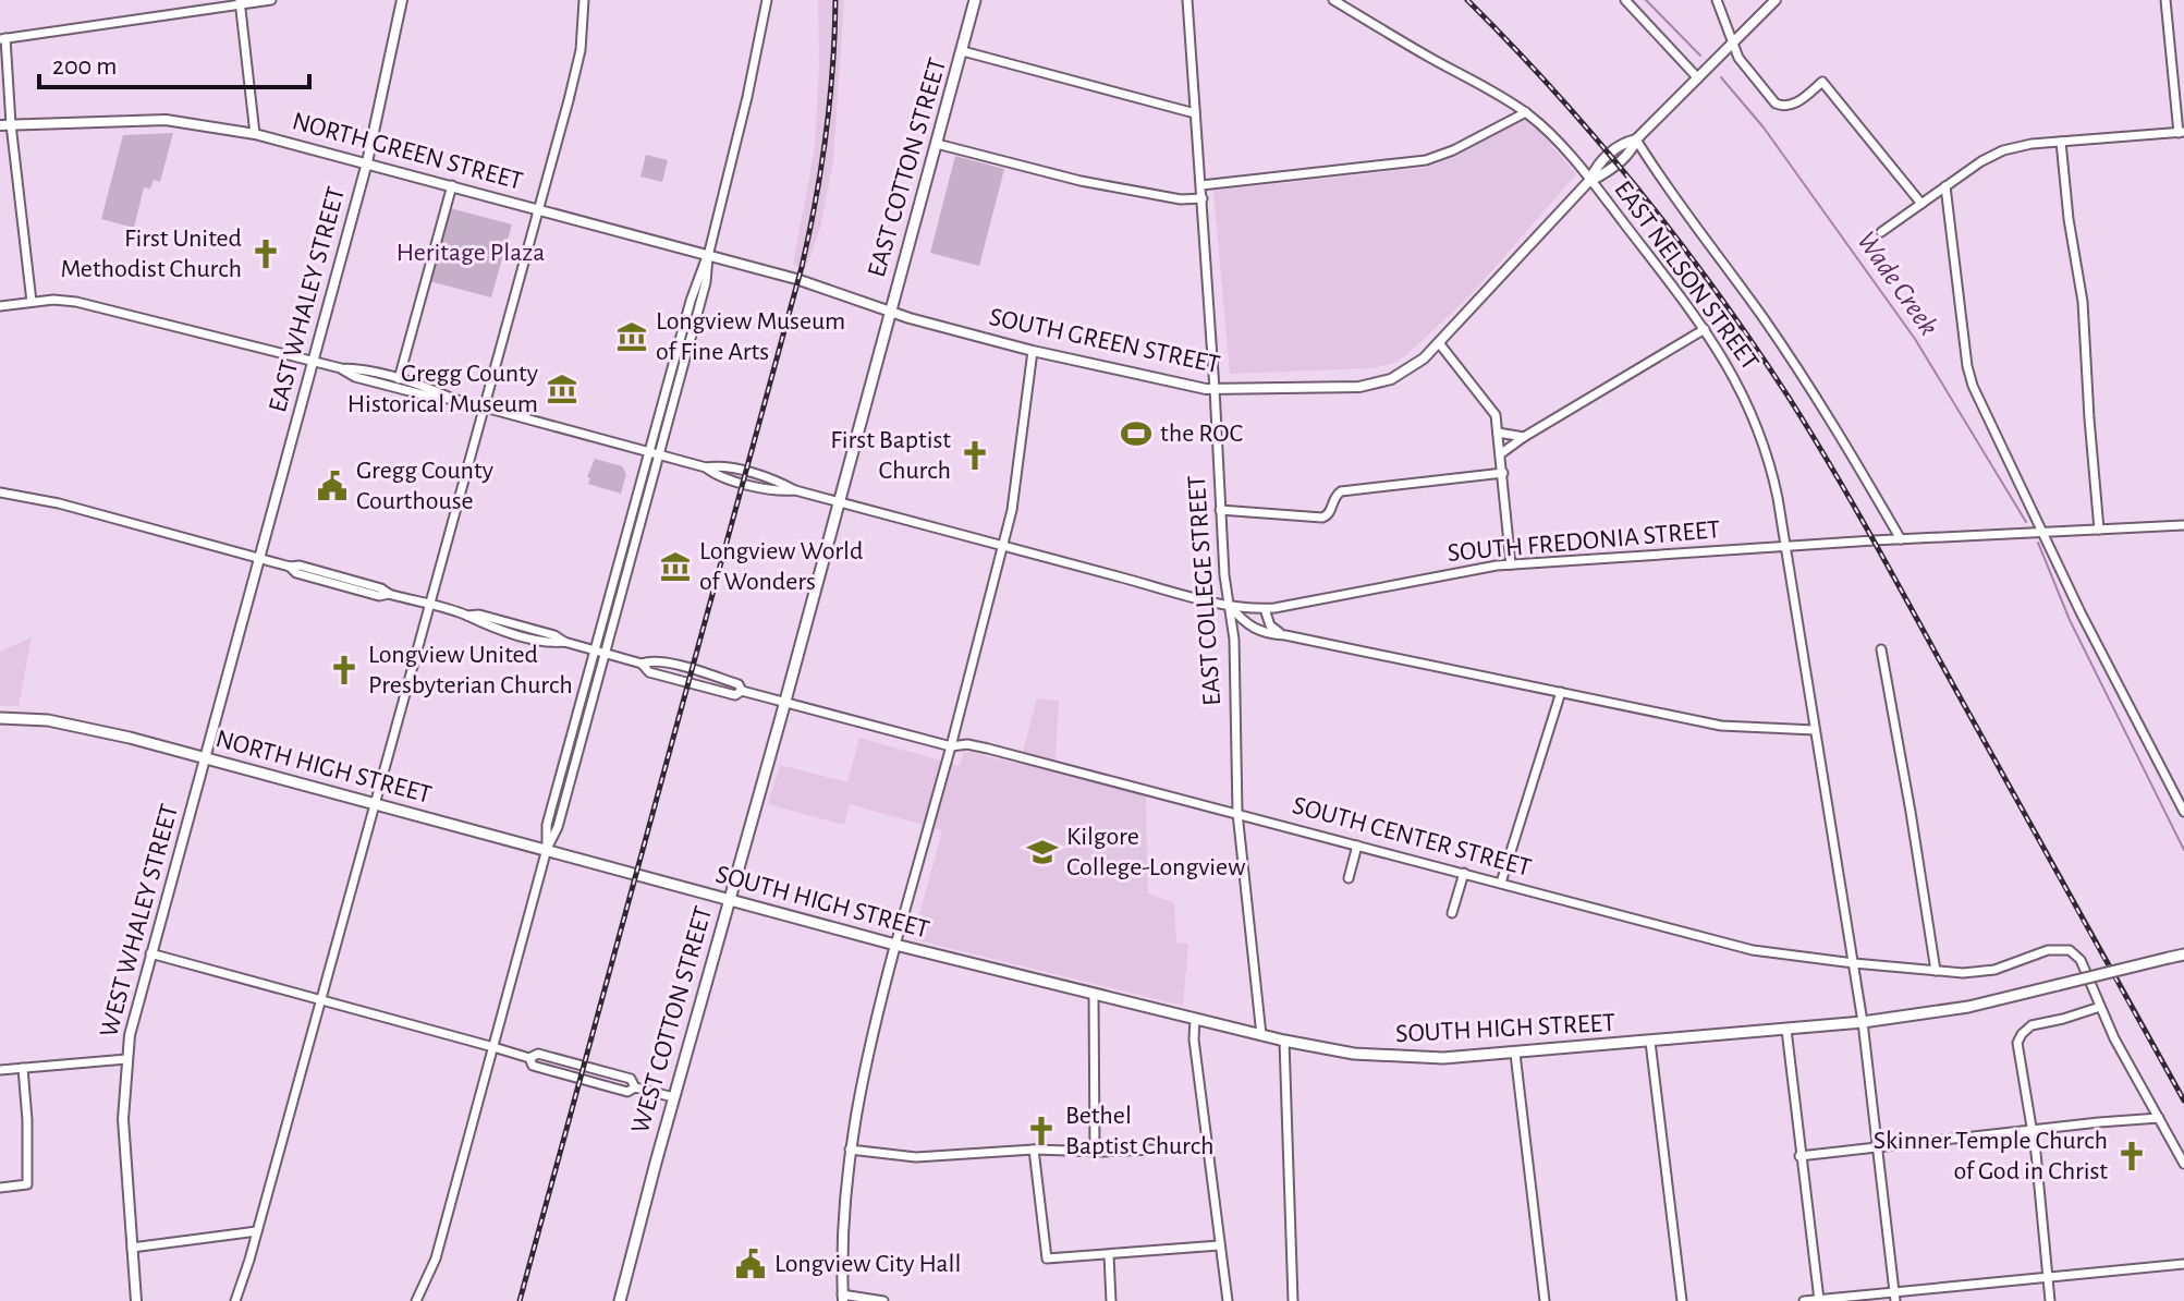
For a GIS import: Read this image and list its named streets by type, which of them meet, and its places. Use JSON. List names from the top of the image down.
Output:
{
  "streets": {
    "main road": [
      "EAST COTTON STREET",
      "NORTH HIGH STREET",
      "SOUTH HIGH STREET",
      "WEST COTTON STREET"
    ],
    "street": [
      "NORTH GREEN STREET",
      "EAST NELSON STREET",
      "EAST WHALEY STREET",
      "SOUTH GREEN STREET",
      "SOUTH FREDONIA STREET",
      "EAST COLLEGE STREET",
      "SOUTH CENTER STREET",
      "WEST WHALEY STREET"
    ]
  },
  "crossings": [
    ["NORTH GREEN STREET", "EAST WHALEY STREET"],
    ["NORTH GREEN STREET", "SOUTH GREEN STREET"],
    ["EAST COTTON STREET", "SOUTH GREEN STREET"],
    ["EAST COTTON STREET", "SOUTH FREDONIA STREET"],
    ["EAST COTTON STREET", "SOUTH CENTER STREET"],
    ["EAST COTTON STREET", "WEST COTTON STREET"],
    ["EAST NELSON STREET", "SOUTH GREEN STREET"],
    ["EAST NELSON STREET", "SOUTH FREDONIA STREET"],
    ["EAST NELSON STREET", "SOUTH CENTER STREET"],
    ["EAST NELSON STREET", "SOUTH HIGH STREET"],
    ["EAST WHALEY STREET", "WEST WHALEY STREET"],
    ["SOUTH GREEN STREET", "EAST COLLEGE STREET"],
    ["SOUTH FREDONIA STREET", "EAST COLLEGE STREET"],
    ["EAST COLLEGE STREET", "SOUTH CENTER STREET"],
    ["EAST COLLEGE STREET", "SOUTH HIGH STREET"],
    ["NORTH HIGH STREET", "SOUTH HIGH STREET"],
    ["NORTH HIGH STREET", "WEST WHALEY STREET"],
    ["SOUTH CENTER STREET", "WEST COTTON STREET"],
    ["SOUTH HIGH STREET", "WEST COTTON STREET"]
  ],
  "water": ["Wade Creek"],
  "parks": ["Heritage Plaza"],
  "places": {
    "church": [
      "First United Methodist Church",
      "First Baptist Church",
      "Longview United Presbyterian Church",
      "Bethel Baptist Church",
      "Skinner Temple Church of God in Christ"
    ],
    "museum": ["Longview Museum of Fine Arts", "Gregg County Historical Museum", "Longview World of Wonders"],
    "sports": ["the ROC"],
    "public building": ["Gregg County Courthouse", "Longview City Hall"],
    "school or university": ["Kilgore College-Longview"]
  },
  "scale_bar": "200 m"
}
